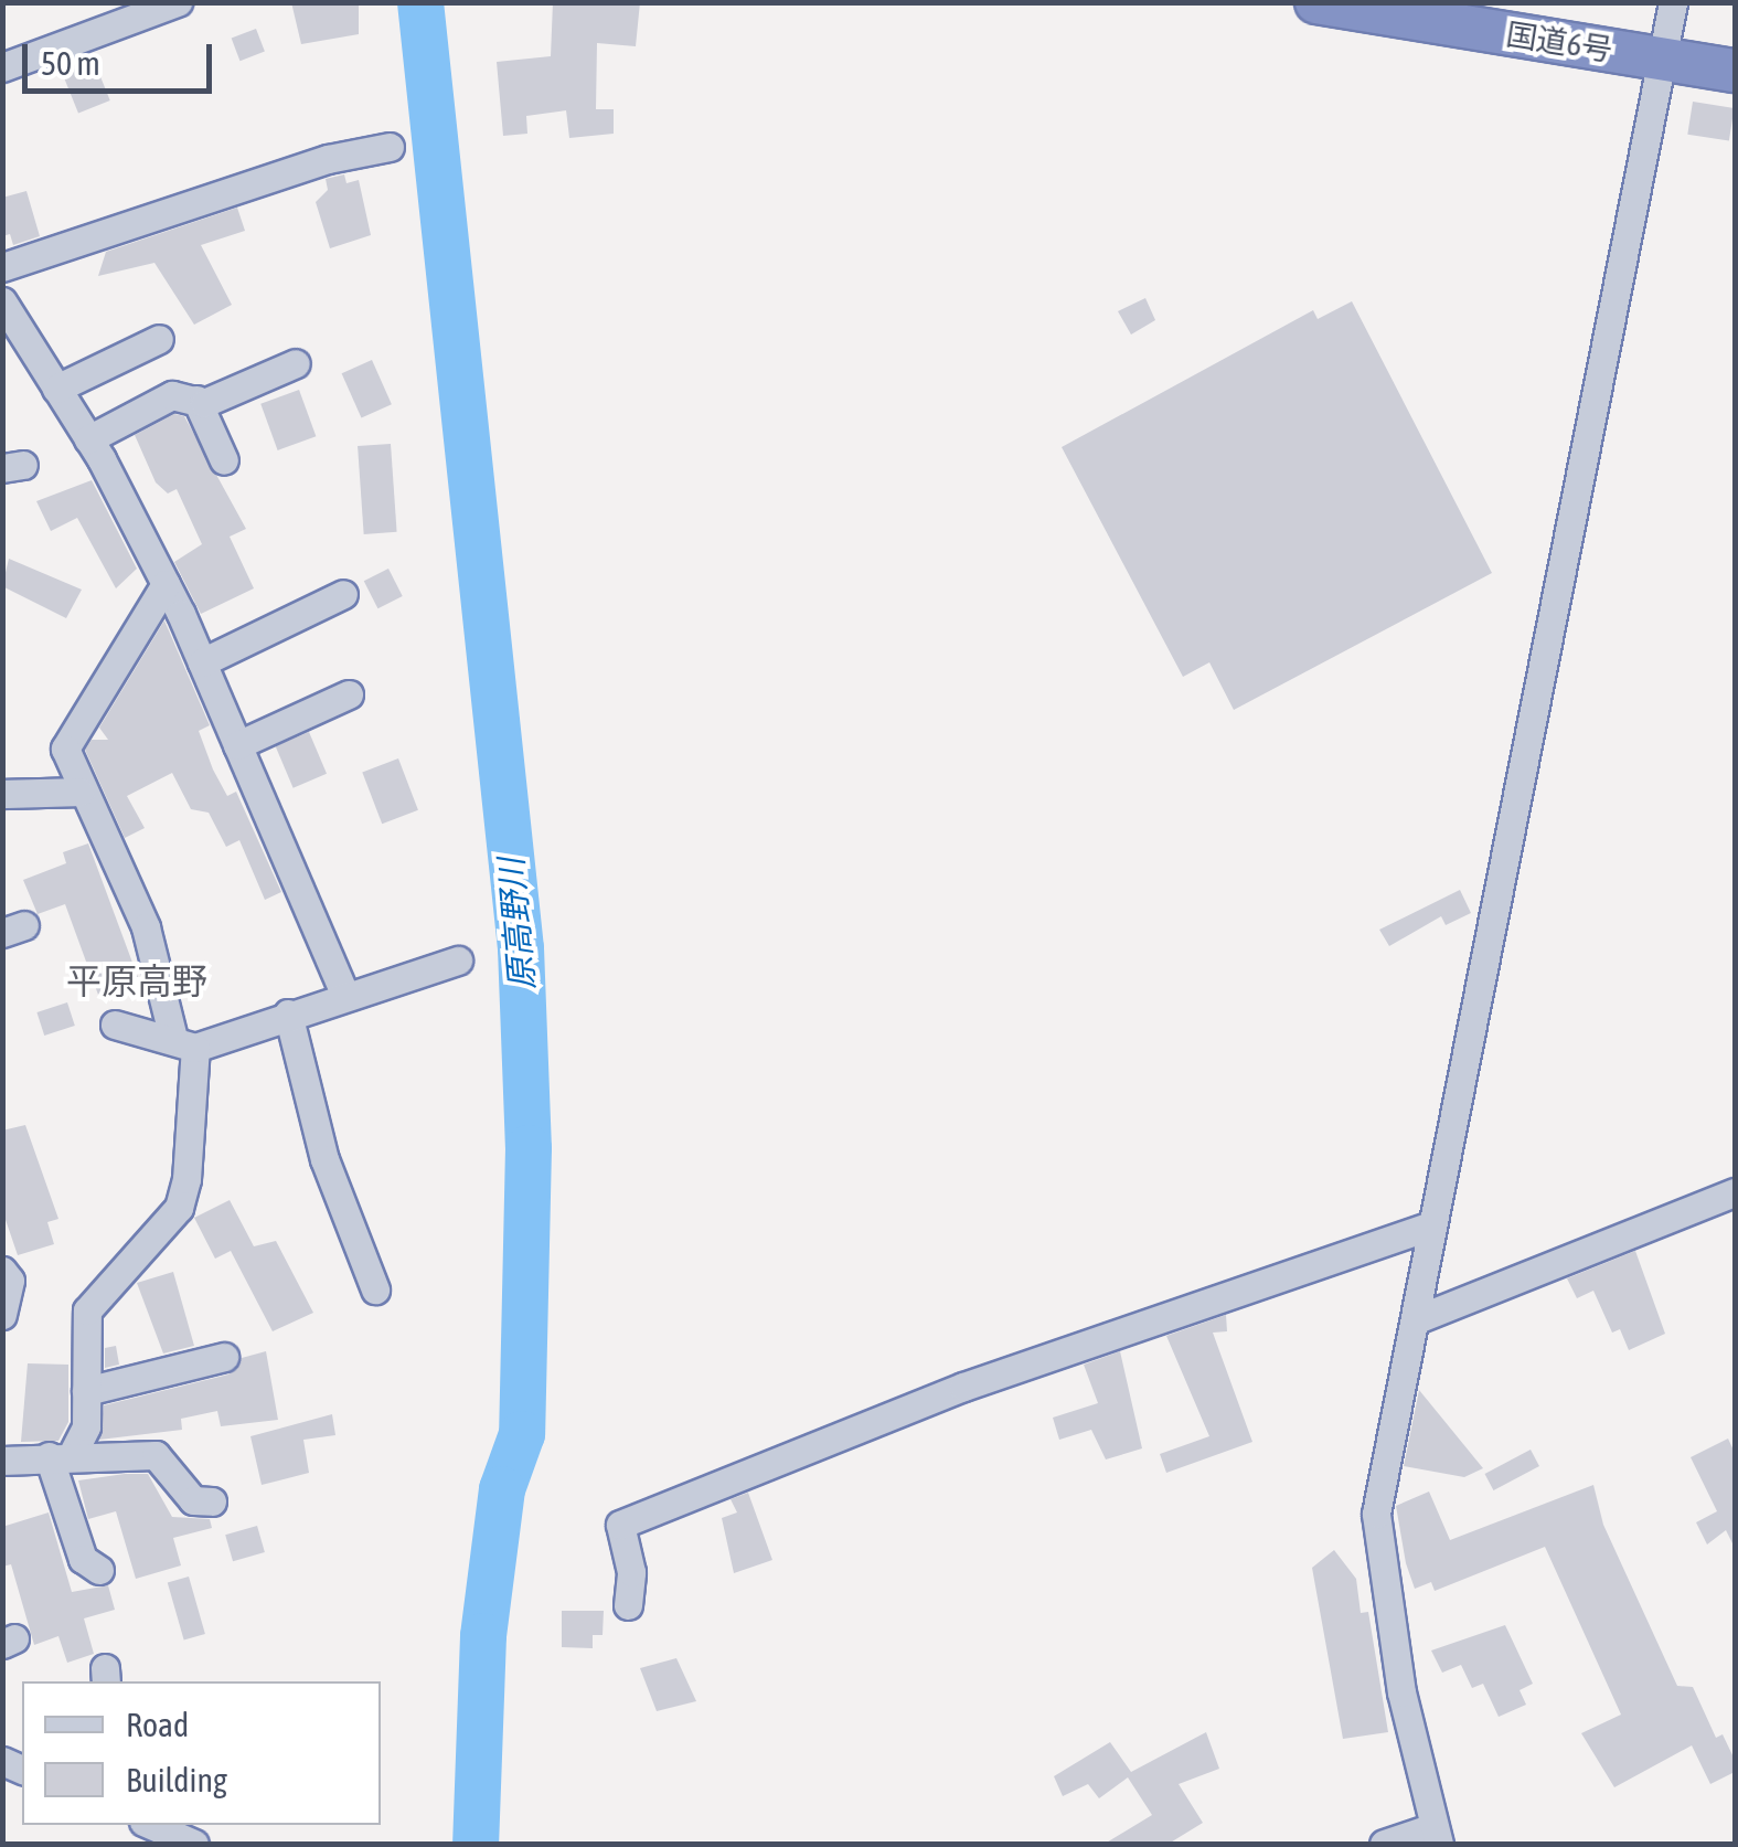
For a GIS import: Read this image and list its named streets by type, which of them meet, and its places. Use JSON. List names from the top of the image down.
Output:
{
  "streets": {
    "highway": ["国道6号"]
  },
  "districts": ["平原高野"],
  "water": ["原高野川"],
  "legend": ["Road", "Building"],
  "scale_bar": "50 m"
}
